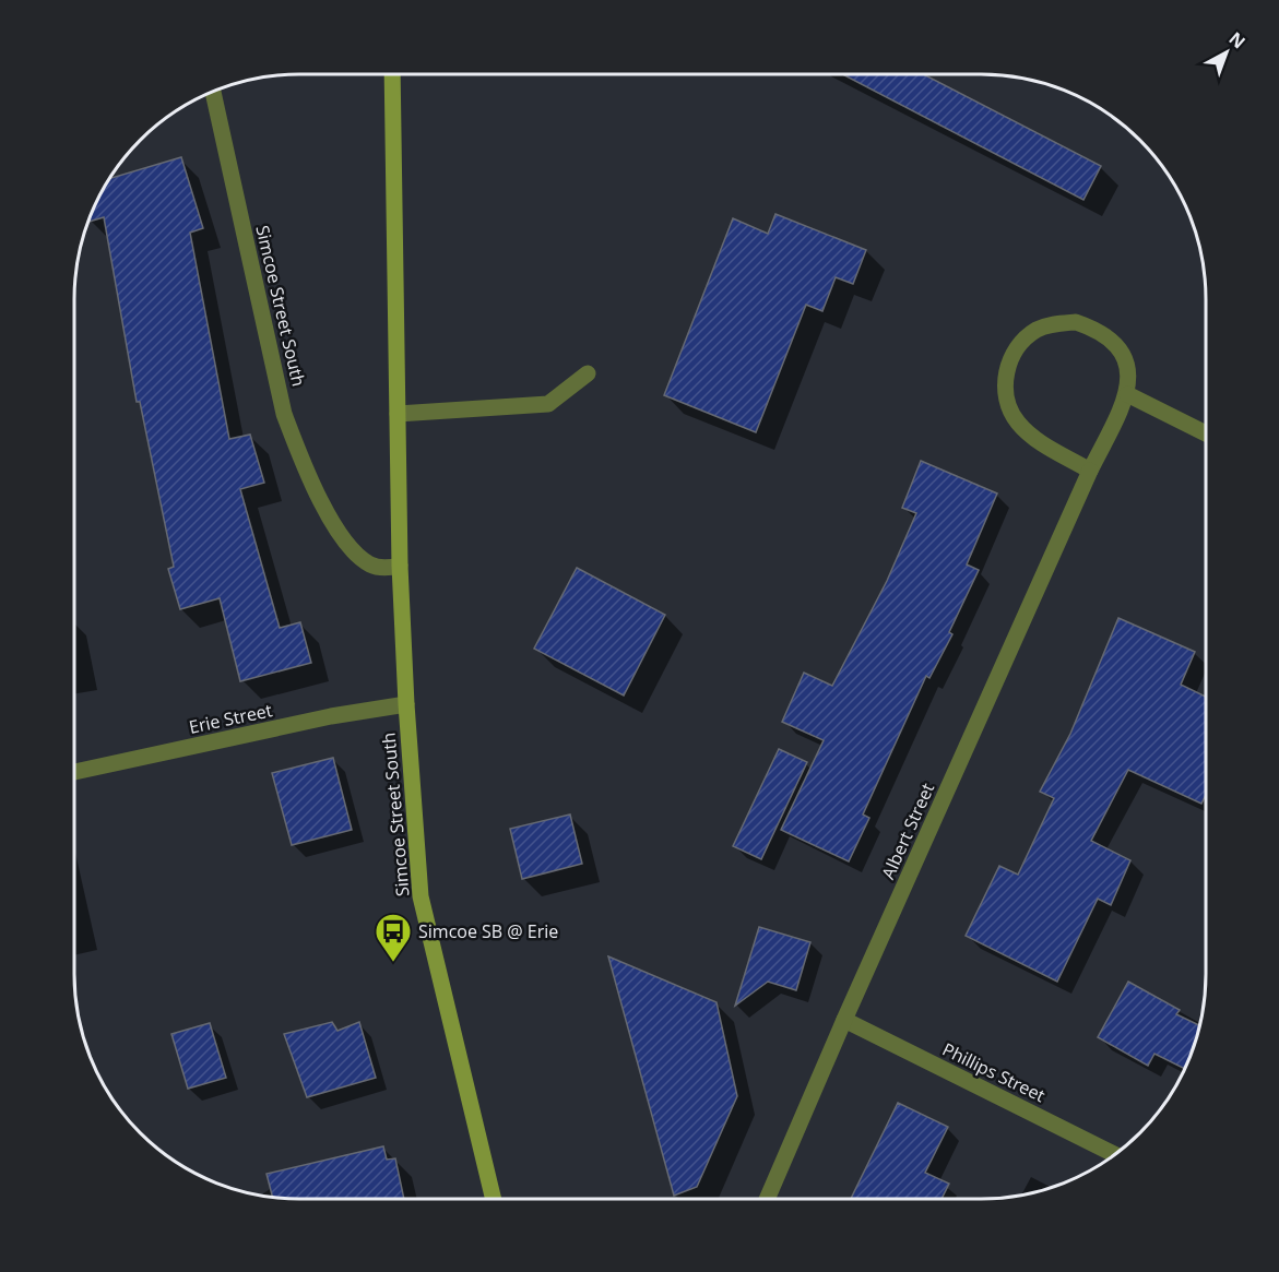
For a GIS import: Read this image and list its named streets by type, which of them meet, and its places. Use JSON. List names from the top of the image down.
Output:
{
  "streets": {
    "main road": ["Simcoe Street South"],
    "street": ["Erie Street", "Albert Street", "Phillips Street"]
  },
  "crossings": [
    ["Simcoe Street South", "Erie Street"],
    ["Albert Street", "Phillips Street"]
  ],
  "places": {
    "bus stop": ["Simcoe SB @ Erie"]
  },
  "north": "top right"
}
